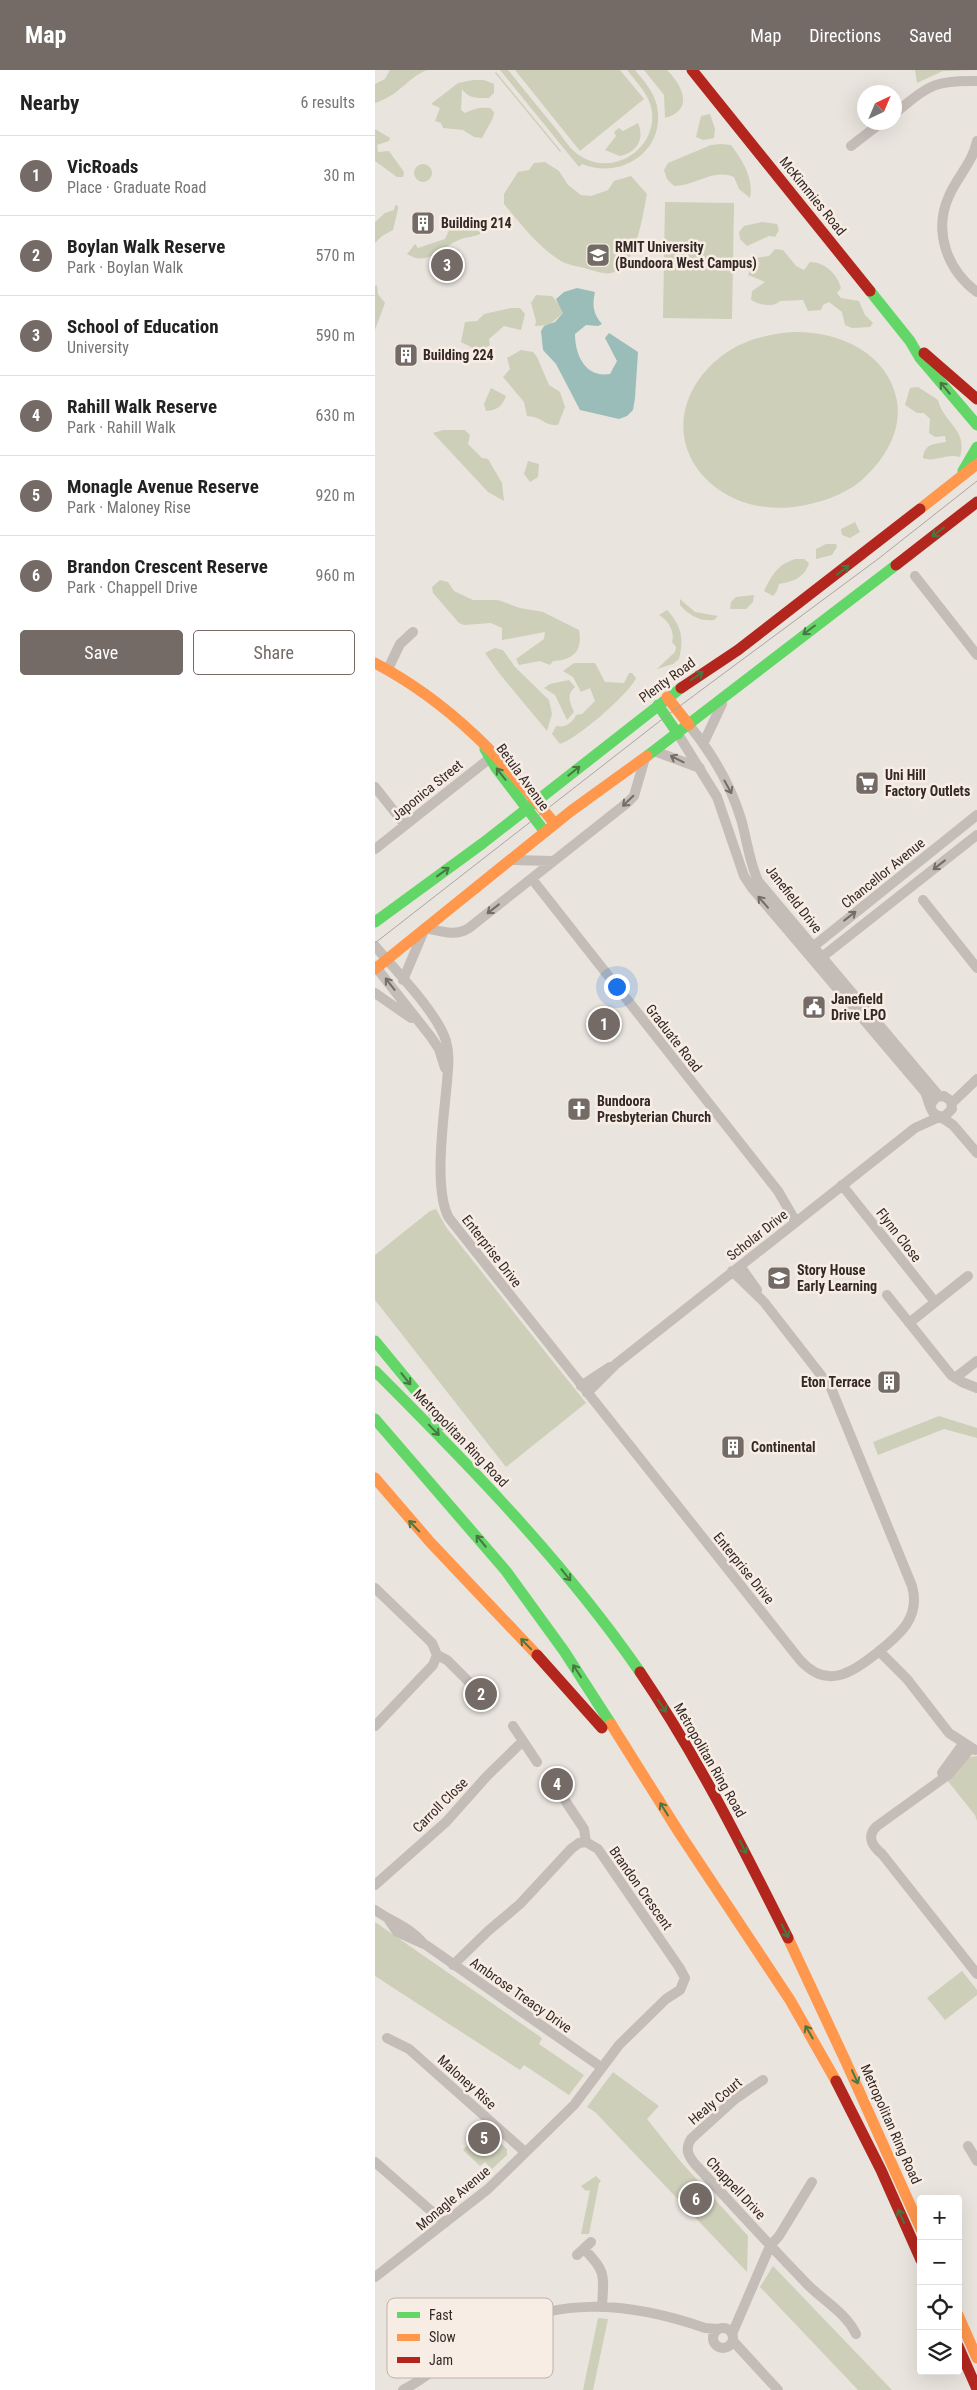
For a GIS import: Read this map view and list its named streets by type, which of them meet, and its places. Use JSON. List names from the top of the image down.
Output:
{
  "streets": {
    "main road": [
      "McKimmies Road",
      "Plenty Road",
      "Betula Avenue",
      "Janefield Drive",
      "Metropolitan Ring Road"
    ],
    "street": [
      "Japonica Street",
      "Chancellor Avenue",
      "Graduate Road",
      "Scholar Drive",
      "Flynn Close",
      "Enterprise Drive",
      "Carroll Close",
      "Brandon Crescent",
      "Ambrose Treacy Drive",
      "Maloney Rise",
      "Healy Court",
      "Chappell Drive",
      "Monagle Avenue"
    ]
  },
  "crossings": [
    ["Plenty Road", "Betula Avenue"],
    ["Plenty Road", "Janefield Drive"],
    ["Betula Avenue", "Japonica Street"],
    ["Chancellor Avenue", "Janefield Drive"],
    ["Janefield Drive", "Scholar Drive"],
    ["Graduate Road", "Scholar Drive"],
    ["Scholar Drive", "Flynn Close"],
    ["Scholar Drive", "Enterprise Drive"],
    ["Brandon Crescent", "Ambrose Treacy Drive"],
    ["Brandon Crescent", "Monagle Avenue"],
    ["Ambrose Treacy Drive", "Monagle Avenue"],
    ["Maloney Rise", "Monagle Avenue"],
    ["Healy Court", "Chappell Drive"]
  ],
  "places": {
    "building": [
      "Building 214",
      "Building 224",
      "Eton Terrace",
      "Continental"
    ],
    "school or university": ["RMIT University (Bundoora West Campus)", "Story House Early Learning"],
    "supermarket": ["Uni Hill Factory Outlets"],
    "public building": ["Janefield Drive LPO"],
    "church": ["Bundoora Presbyterian Church"]
  },
  "legend": ["Fast", "Slow", "Jam"],
  "north": "top right",
  "page": {
    "header": "Map",
    "nav": ["Map", "Directions", "Saved"],
    "heading": ["Nearby", "6 results"],
    "list": [
      {
        "mark": "1",
        "name": "VicRoads",
        "note": "Place · Graduate Road",
        "value": "30 m"
      },
      {
        "mark": "2",
        "name": "Boylan Walk Reserve",
        "note": "Park · Boylan Walk",
        "value": "570 m"
      },
      {
        "mark": "3",
        "name": "School of Education",
        "note": "University",
        "value": "590 m"
      },
      {
        "mark": "4",
        "name": "Rahill Walk Reserve",
        "note": "Park · Rahill Walk",
        "value": "630 m"
      },
      {
        "mark": "5",
        "name": "Monagle Avenue Reserve",
        "note": "Park · Maloney Rise",
        "value": "920 m"
      },
      {
        "mark": "6",
        "name": "Brandon Crescent Reserve",
        "note": "Park · Chappell Drive",
        "value": "960 m"
      }
    ],
    "pins": [
      "3",
      "1",
      "2",
      "4",
      "5",
      "6"
    ],
    "buttons": ["Save", "Share"],
    "map_buttons": ["+", "−"]
  }
}
